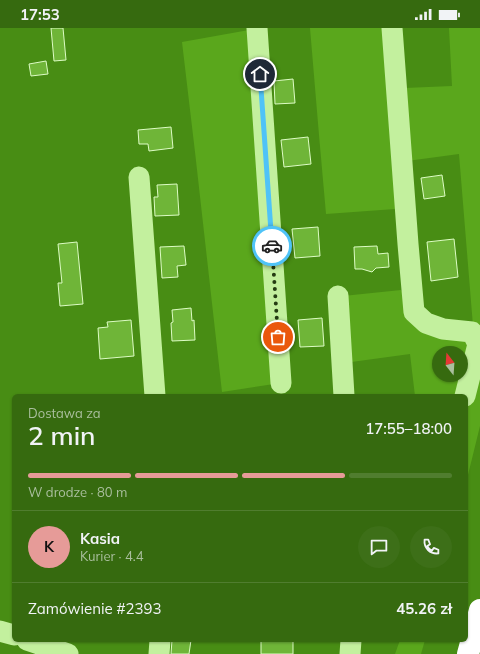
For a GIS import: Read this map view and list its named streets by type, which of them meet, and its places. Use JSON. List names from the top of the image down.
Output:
{
  "north": "top",
  "page": {
    "status": "17:53",
    "heading": ["2 min", "Dostawa za", "17:55–18:00"],
    "panel": [
      "Kasia",
      "Kurier · 4.4",
      "Zamówienie #2393",
      "45.26 zł"
    ],
    "bar": "W drodze · 80 m",
    "round": "K"
  }
}
